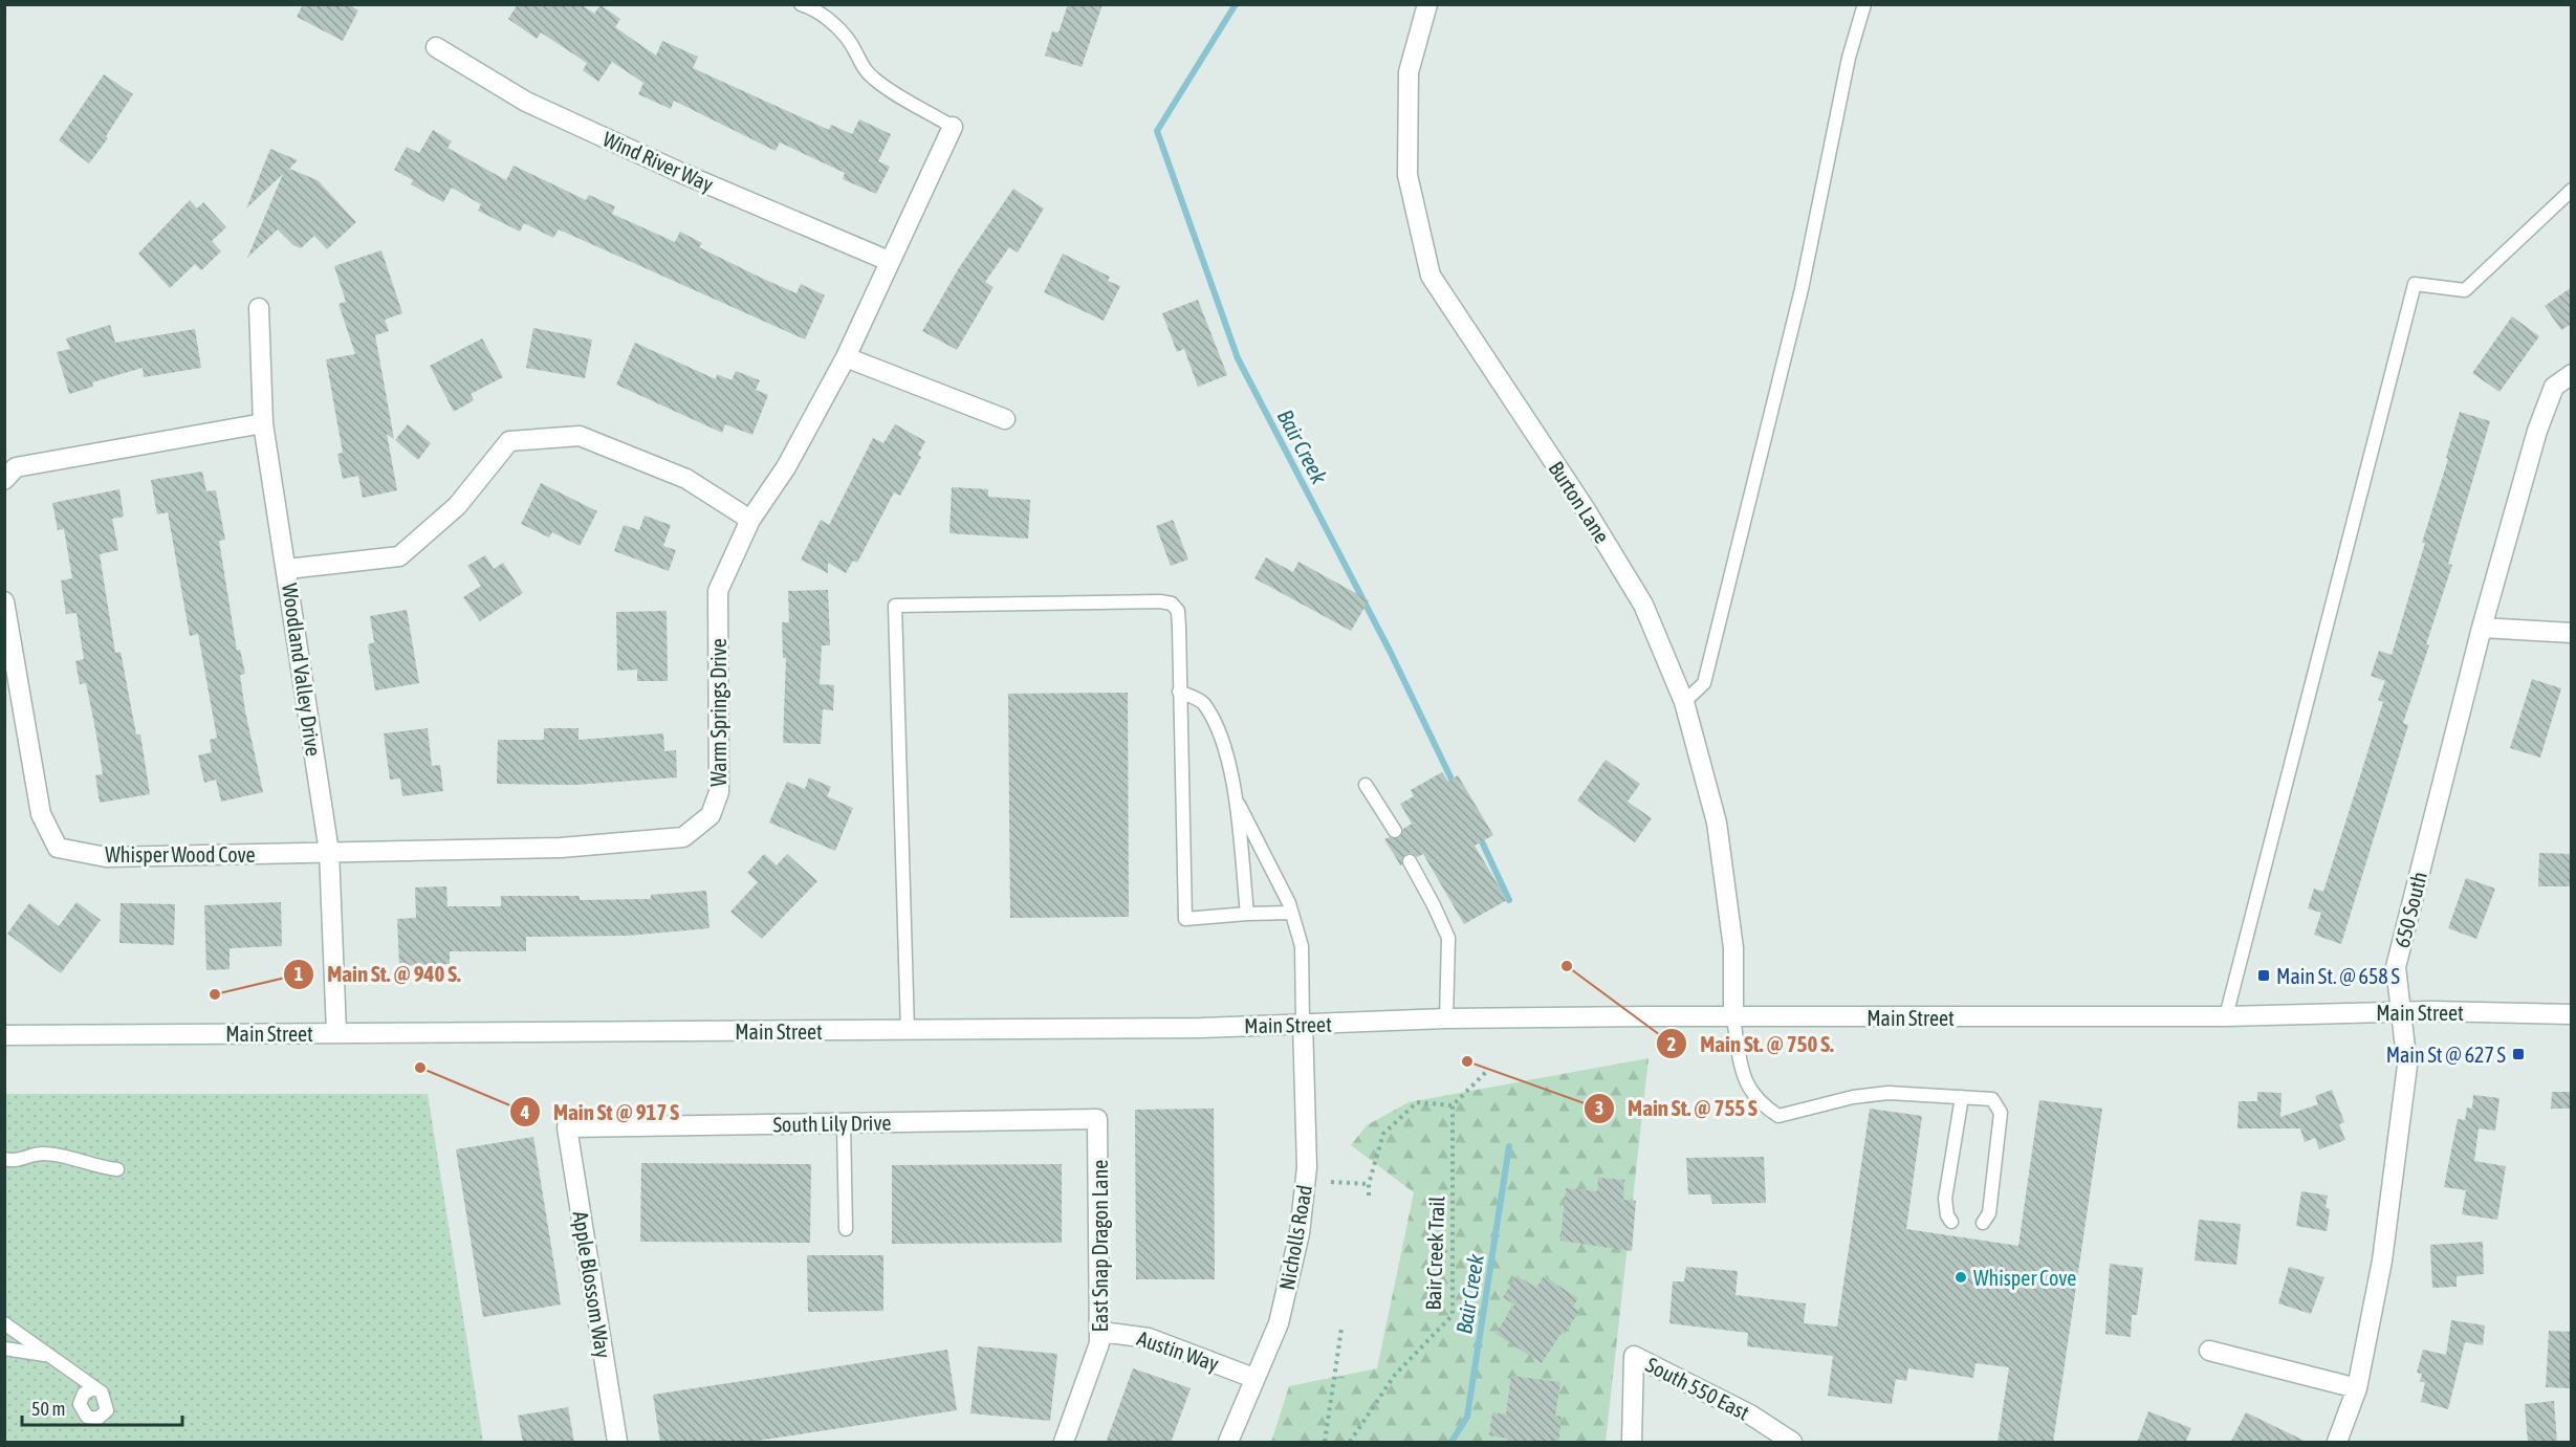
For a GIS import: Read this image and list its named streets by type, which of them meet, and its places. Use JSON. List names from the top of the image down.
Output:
{
  "streets": {
    "street": [
      "Wind River Way",
      "Burton Lane",
      "Woodland Valley Drive",
      "Warm Springs Drive",
      "Whisper Wood Cove",
      "650 South",
      "Main Street",
      "South Lily Drive",
      "Nicholls Road",
      "East Snap Dragon Lane",
      "Apple Blossom Way",
      "Austin Way",
      "South 550 East"
    ],
    "path": ["Bair Creek Trail"]
  },
  "crossings": [
    ["Wind River Way", "Warm Springs Drive"],
    ["Burton Lane", "Main Street"],
    ["Woodland Valley Drive", "Warm Springs Drive"],
    ["Woodland Valley Drive", "Whisper Wood Cove"],
    ["Woodland Valley Drive", "Main Street"],
    ["Warm Springs Drive", "Whisper Wood Cove"],
    ["650 South", "Main Street"],
    ["Main Street", "Nicholls Road"],
    ["South Lily Drive", "East Snap Dragon Lane"],
    ["South Lily Drive", "Apple Blossom Way"],
    ["Nicholls Road", "Austin Way"],
    ["East Snap Dragon Lane", "Austin Way"]
  ],
  "water": ["Bair Creek"],
  "places": {
    "other": [
      "Main St. @ 750 S.",
      "Main St. @ 940 S.",
      "Main St. @ 755 S",
      "Main St @ 917 S",
      "Whisper Cove"
    ],
    "transit": ["Main St. @ 658 S", "Main St @ 627 S"]
  },
  "scale_bar": "50 m"
}
